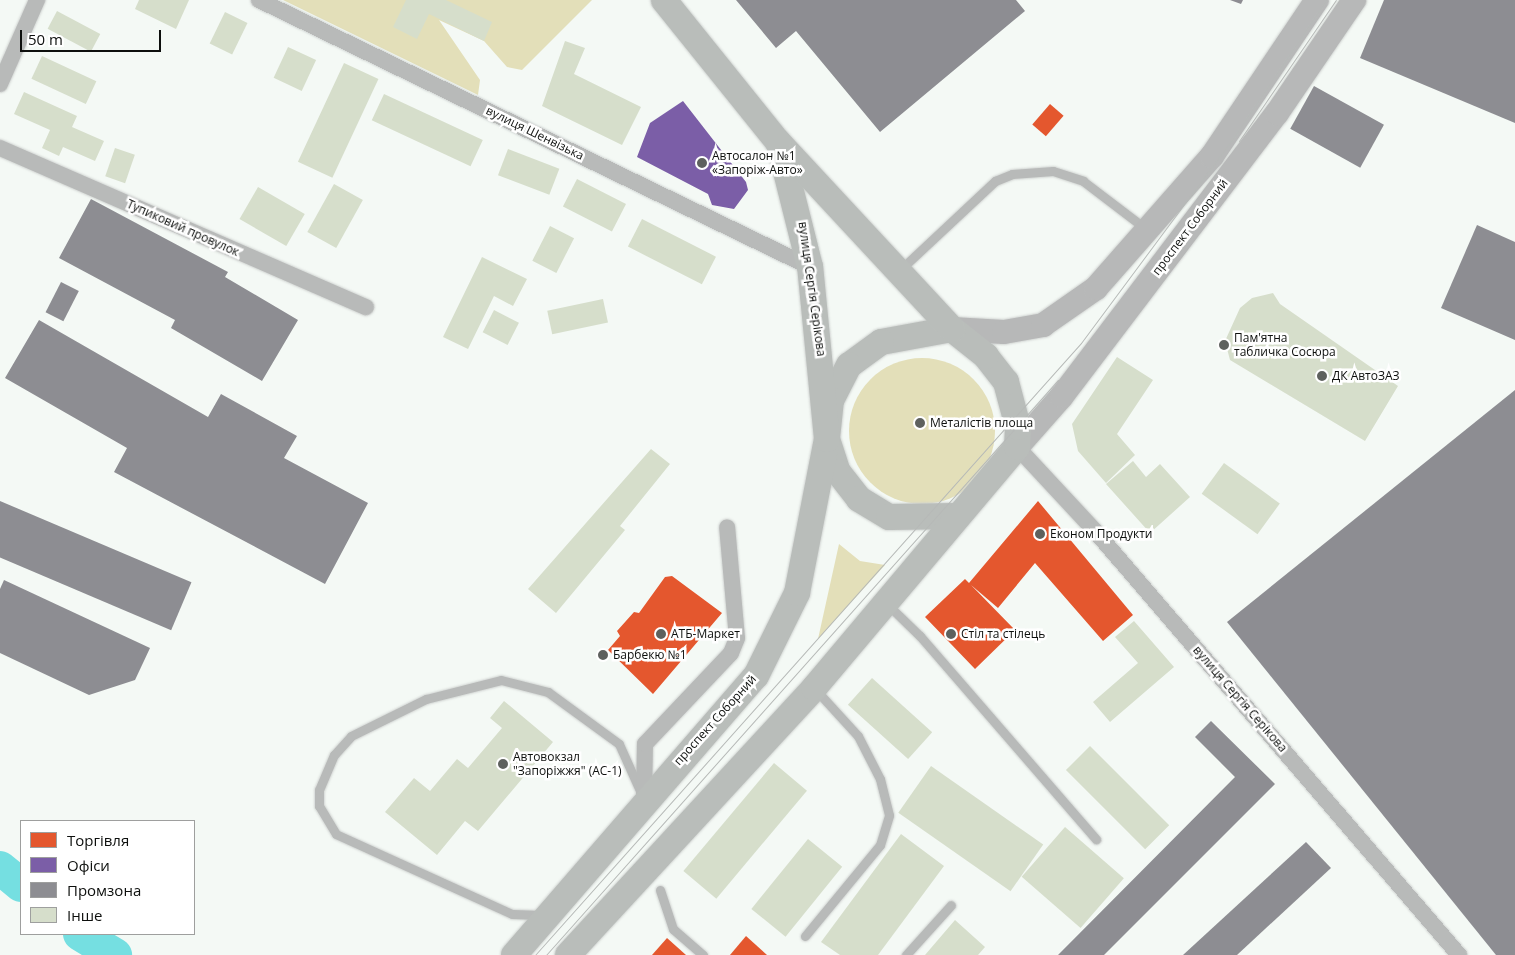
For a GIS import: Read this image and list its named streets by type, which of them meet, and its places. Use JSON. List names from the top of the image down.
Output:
{
  "streets": {
    "main road": ["проспект Соборний", "вулиця Сергія Серікова"],
    "street": ["вулиця Шенвізька", "Тупиковий провулок"]
  },
  "crossings": [
    ["вулиця Шенвізька", "вулиця Сергія Серікова"],
    ["проспект Соборний", "вулиця Сергія Серікова"]
  ],
  "places": [
    "Автосалон №1 «Запоріж-Авто»",
    "Пам'ятна табличка Сосюра",
    "ДК АвтоЗАЗ",
    "Металістів площа",
    "Економ Продукти",
    "АТБ-Маркет",
    "Стіл та стілець",
    "Барбекю №1",
    "Автовокзал \"Запоріжжя\" (АС-1)"
  ],
  "legend": [
    "Торгівля",
    "Офіси",
    "Промзона",
    "Інше"
  ],
  "scale_bar": "50 m"
}
